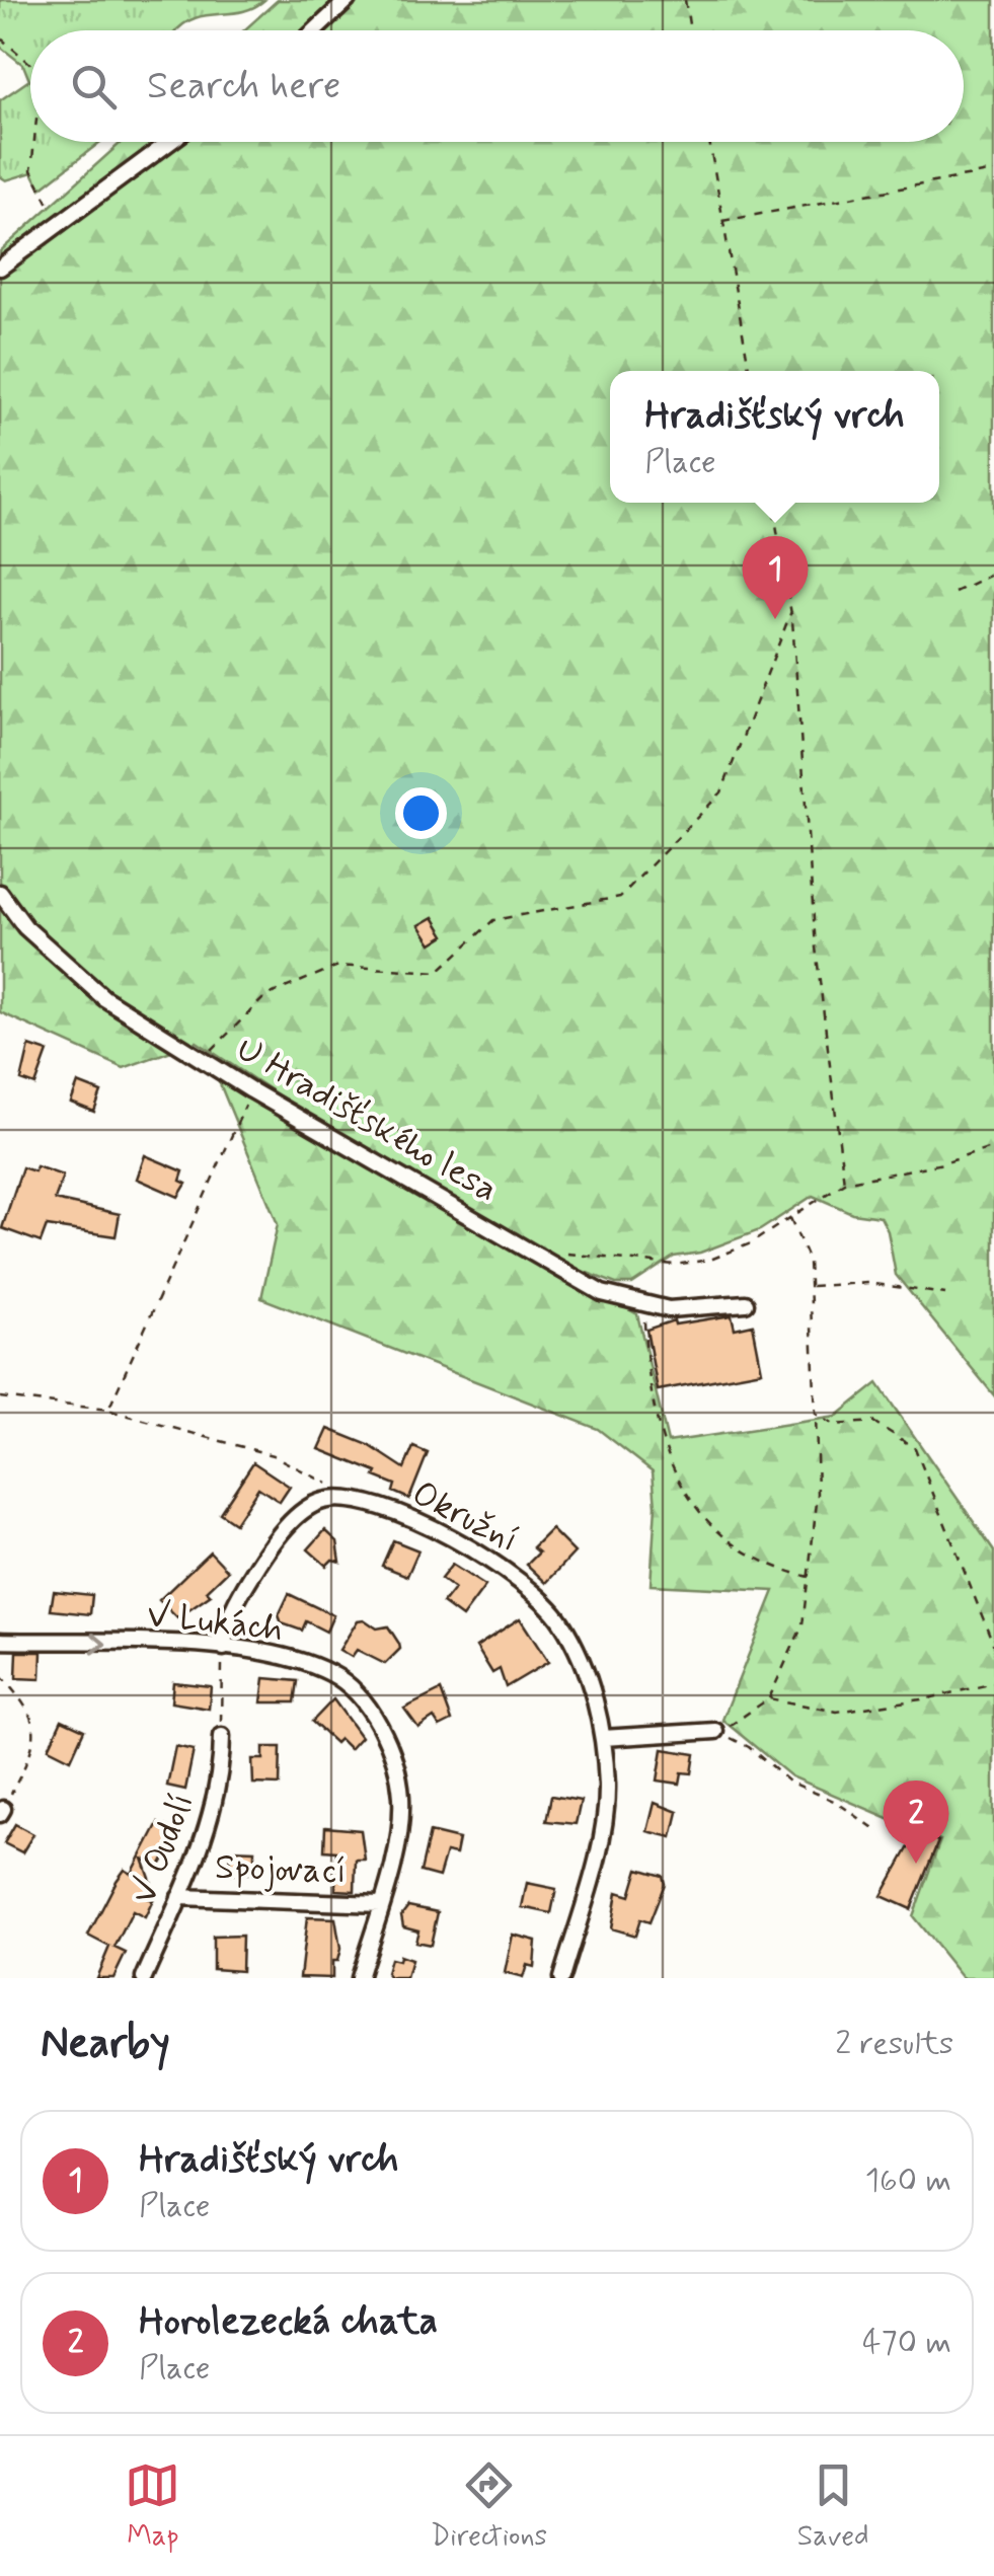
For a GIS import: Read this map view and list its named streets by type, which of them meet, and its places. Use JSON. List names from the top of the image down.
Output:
{
  "streets": {
    "street": [
      "U Hradišťského lesa",
      "Okružní",
      "V Lukách",
      "V Oudolí",
      "Spojovací"
    ]
  },
  "crossings": [
    ["Okružní", "V Lukách"],
    ["V Lukách", "Spojovací"],
    ["V Oudolí", "Spojovací"]
  ],
  "page": {
    "search": "Search here",
    "popup": ["Hradišťský vrch", "Place"],
    "pins": ["1", "2"],
    "heading": ["Nearby", "2 results"],
    "list": [
      {
        "mark": "1",
        "name": "Hradišťský vrch",
        "note": "Place",
        "value": "160 m"
      },
      {
        "mark": "2",
        "name": "Horolezecká chata",
        "note": "Place",
        "value": "470 m"
      }
    ],
    "nav": ["Map", "Directions", "Saved"]
  }
}
